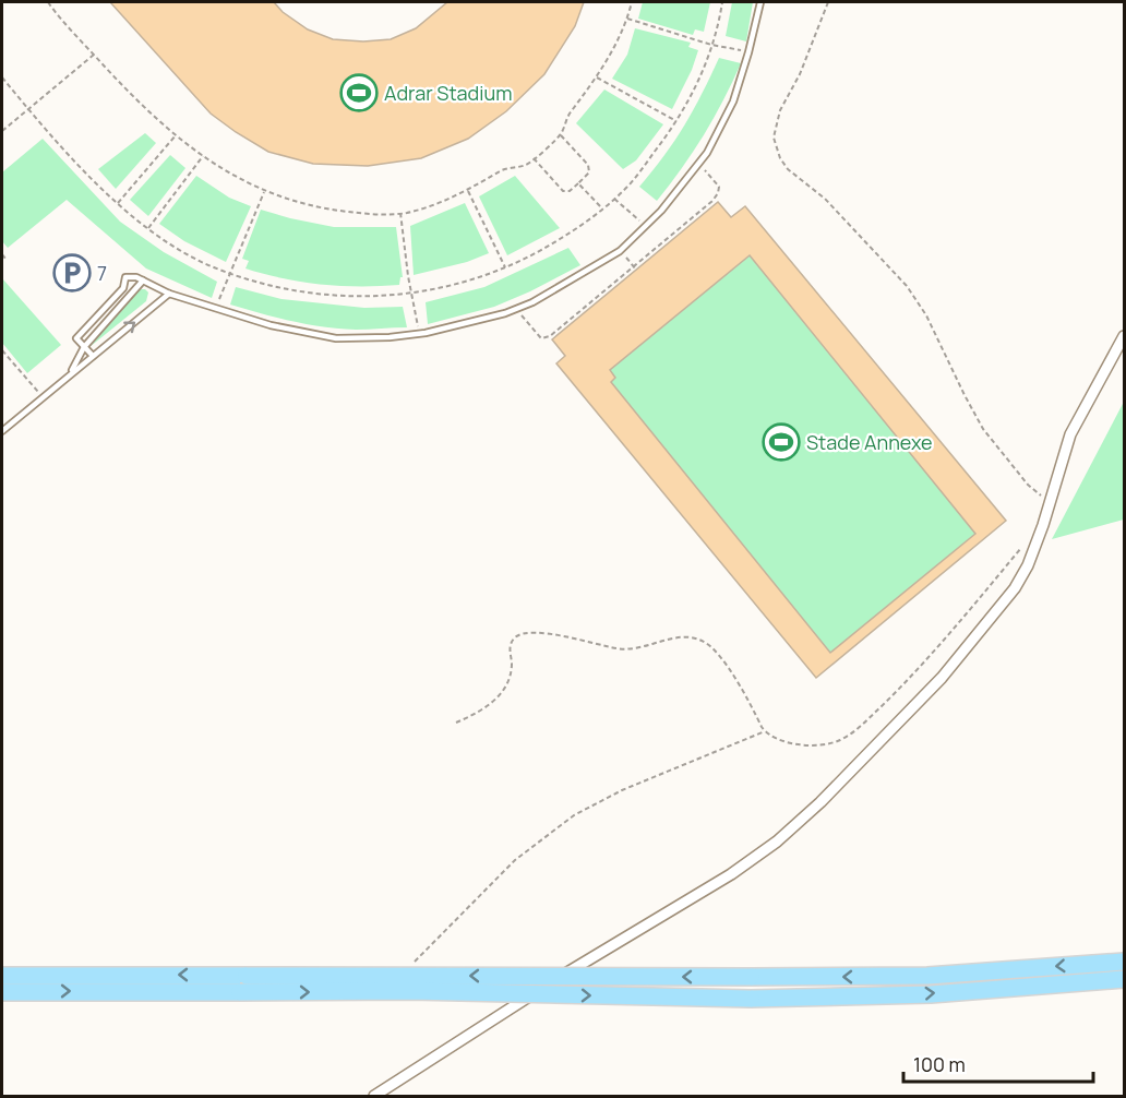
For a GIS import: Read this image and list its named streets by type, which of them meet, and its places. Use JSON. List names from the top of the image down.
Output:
{
  "places": {
    "sports": ["Adrar Stadium", "Stade Annexe"],
    "parking": ["7"]
  },
  "scale_bar": "100 m"
}
